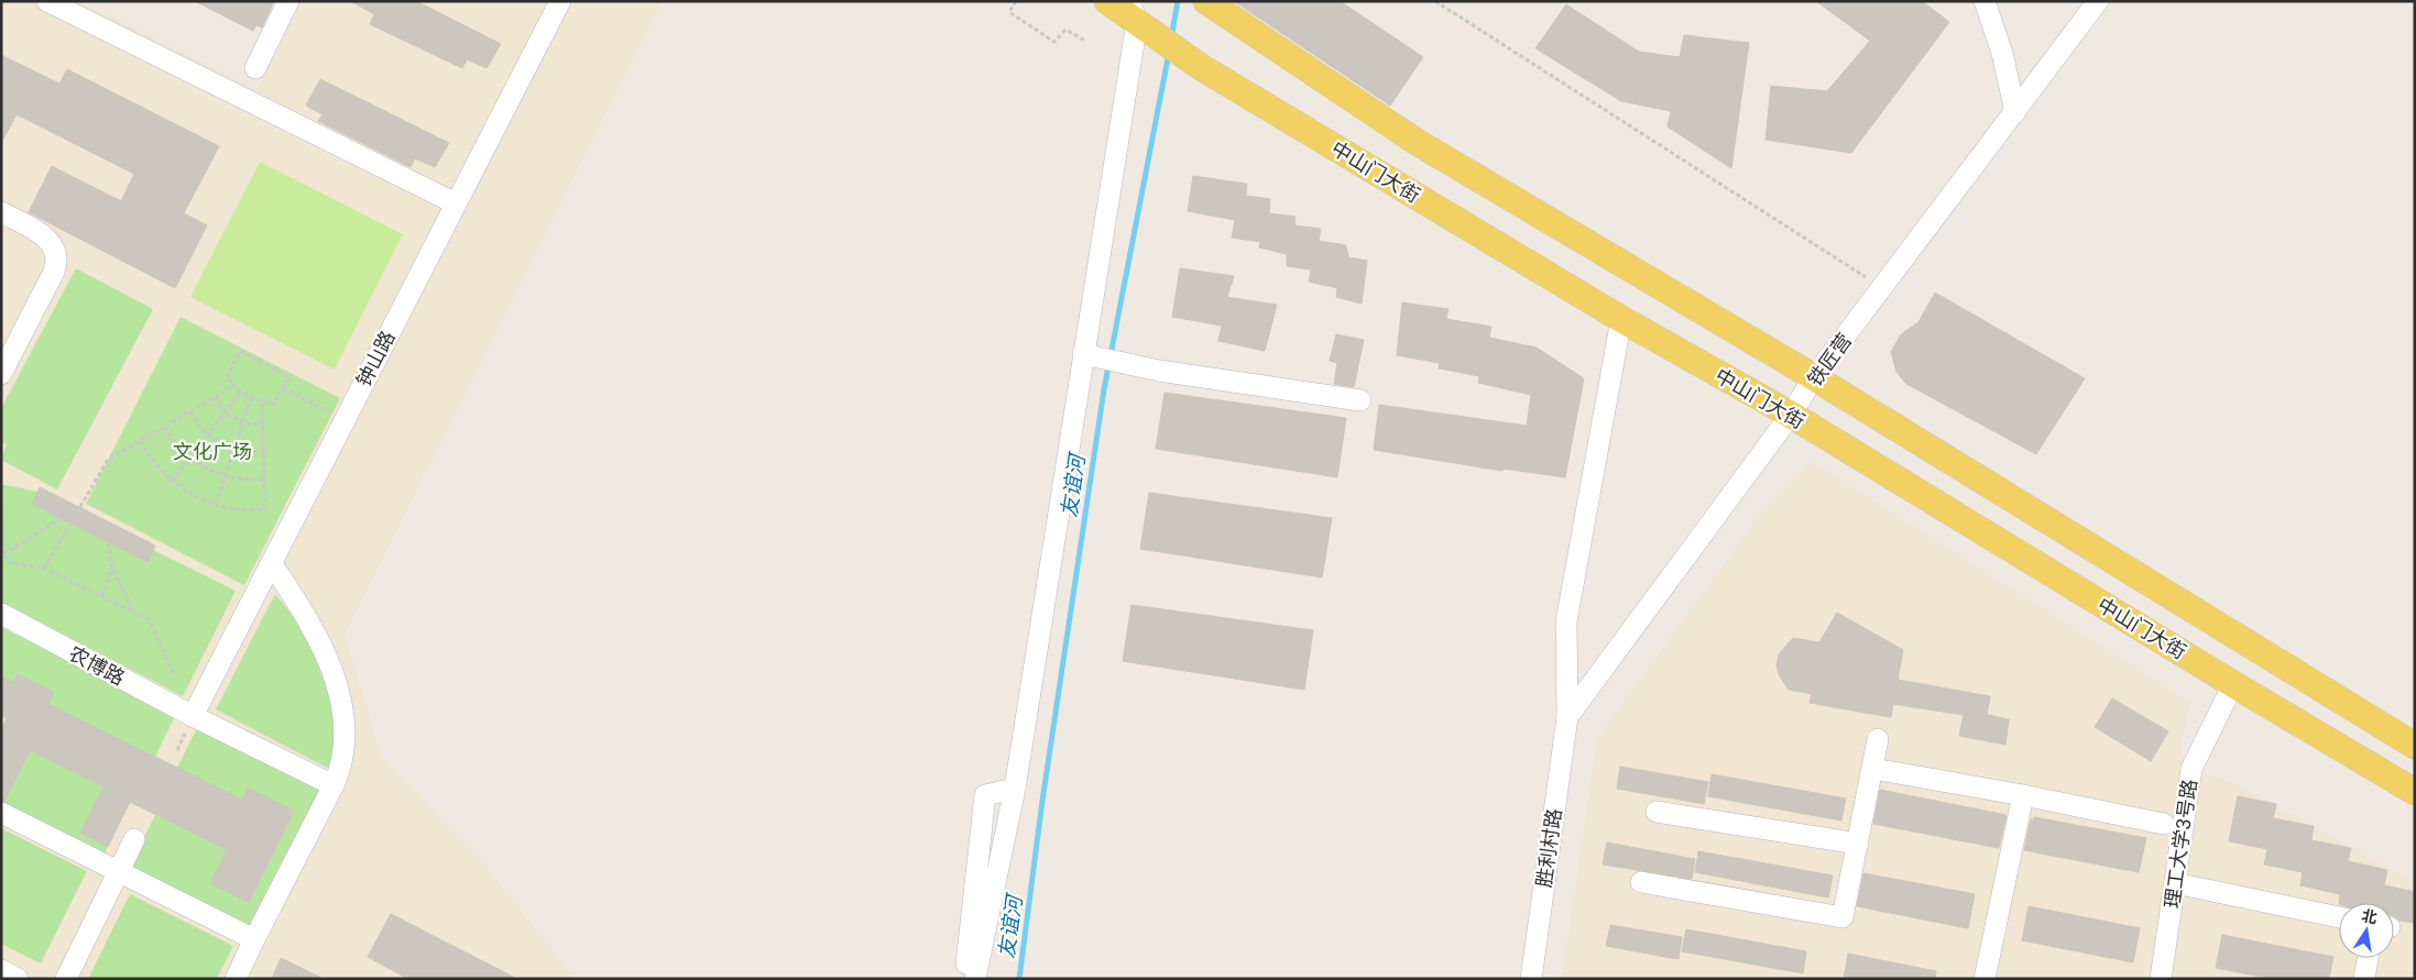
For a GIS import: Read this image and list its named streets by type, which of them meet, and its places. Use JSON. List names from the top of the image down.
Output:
{
  "streets": {
    "main road": ["中山门大街"],
    "street": [
      "钟山路",
      "铁匠营",
      "农博路",
      "理工大学3号路",
      "胜利村路"
    ]
  },
  "crossings": [
    ["中山门大街", "铁匠营"],
    ["中山门大街", "理工大学3号路"],
    ["中山门大街", "胜利村路"],
    ["钟山路", "农博路"],
    ["铁匠营", "胜利村路"]
  ],
  "water": ["友谊河"],
  "parks": ["文化广场"],
  "north": "top"
}
